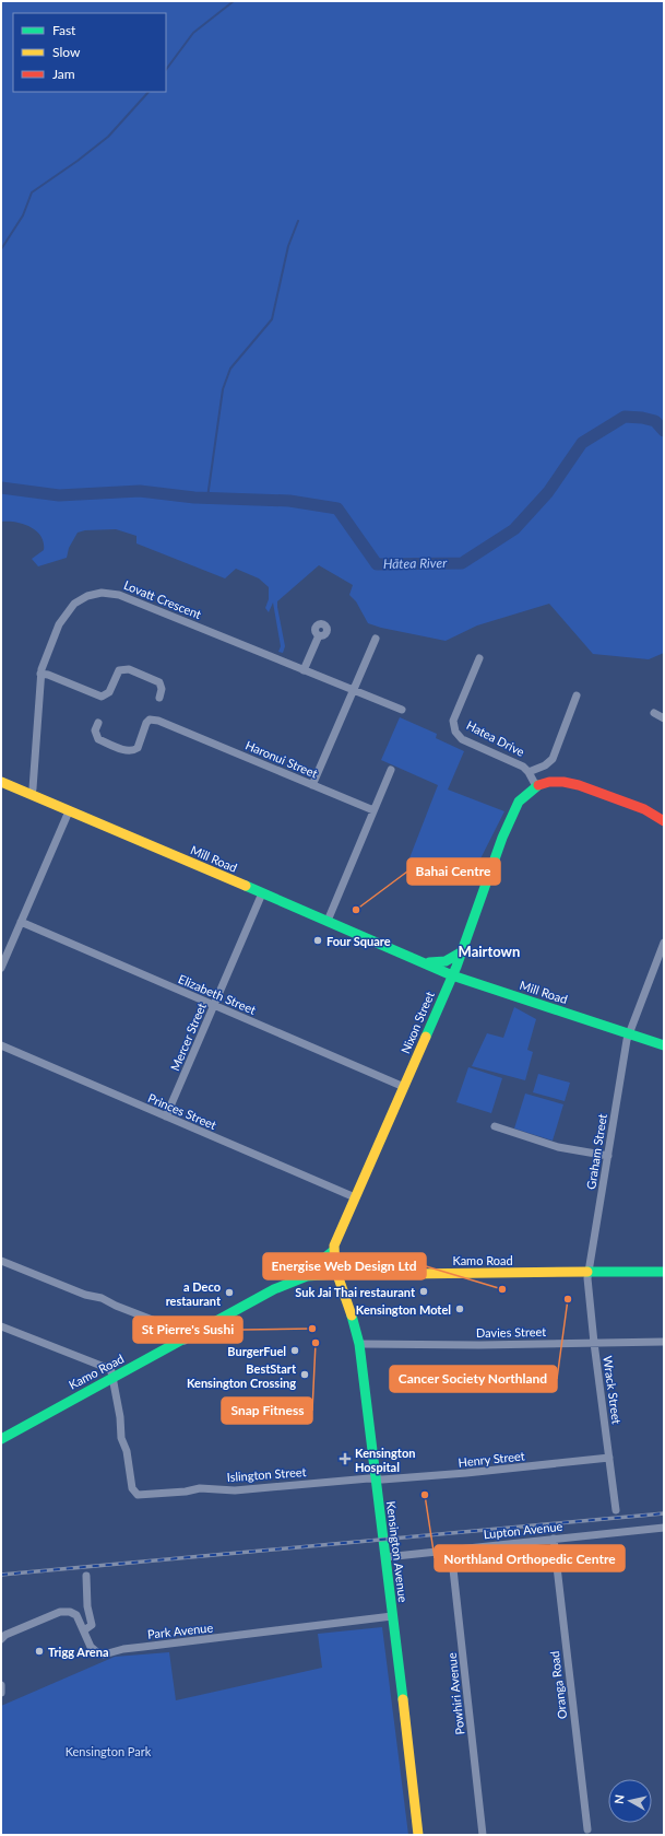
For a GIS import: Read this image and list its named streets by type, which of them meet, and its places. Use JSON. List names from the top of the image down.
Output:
{
  "streets": {
    "main road": [
      "Mill Road",
      "Nixon Street",
      "Kamo Road",
      "Kensington Avenue"
    ],
    "street": [
      "Lovatt Crescent",
      "Hatea Drive",
      "Haronui Street",
      "Elizabeth Street",
      "Mercer Street",
      "Princes Street",
      "Graham Street",
      "Davies Street",
      "Wrack Street",
      "Henry Street",
      "Islington Street",
      "Lupton Avenue",
      "Park Avenue",
      "Oranga Road",
      "Powhiri Avenue"
    ]
  },
  "crossings": [
    ["Lovatt Crescent", "Mill Road"],
    ["Hatea Drive", "Nixon Street"],
    ["Mill Road", "Nixon Street"],
    ["Mill Road", "Mercer Street"],
    ["Mill Road", "Graham Street"],
    ["Elizabeth Street", "Nixon Street"],
    ["Elizabeth Street", "Mercer Street"],
    ["Nixon Street", "Princes Street"],
    ["Nixon Street", "Kamo Road"],
    ["Nixon Street", "Kensington Avenue"],
    ["Mercer Street", "Princes Street"],
    ["Graham Street", "Kamo Road"],
    ["Graham Street", "Wrack Street"],
    ["Kamo Road", "Wrack Street"],
    ["Kamo Road", "Islington Street"],
    ["Kamo Road", "Kensington Avenue"],
    ["Davies Street", "Wrack Street"],
    ["Davies Street", "Kensington Avenue"],
    ["Wrack Street", "Henry Street"],
    ["Henry Street", "Islington Street"],
    ["Henry Street", "Kensington Avenue"],
    ["Islington Street", "Kensington Avenue"],
    ["Lupton Avenue", "Kensington Avenue"],
    ["Lupton Avenue", "Oranga Road"],
    ["Lupton Avenue", "Powhiri Avenue"],
    ["Kensington Avenue", "Park Avenue"]
  ],
  "districts": ["Mairtown"],
  "water": ["Hātea River"],
  "parks": ["Kensington Park"],
  "places": {
    "other": [
      "Bahai Centre",
      "Four Square",
      "Energise Web Design Ltd",
      "Suk Jai Thai restaurant",
      "a Deco restaurant",
      "Cancer Society Northland",
      "Kensington Motel",
      "St Pierre's Sushi",
      "Snap Fitness",
      "BurgerFuel",
      "BestStart Kensington Crossing",
      "Northland Orthopedic Centre",
      "Trigg Arena"
    ],
    "health": ["Kensington Hospital"]
  },
  "legend": ["Fast", "Slow", "Jam"],
  "north": "left"
}
